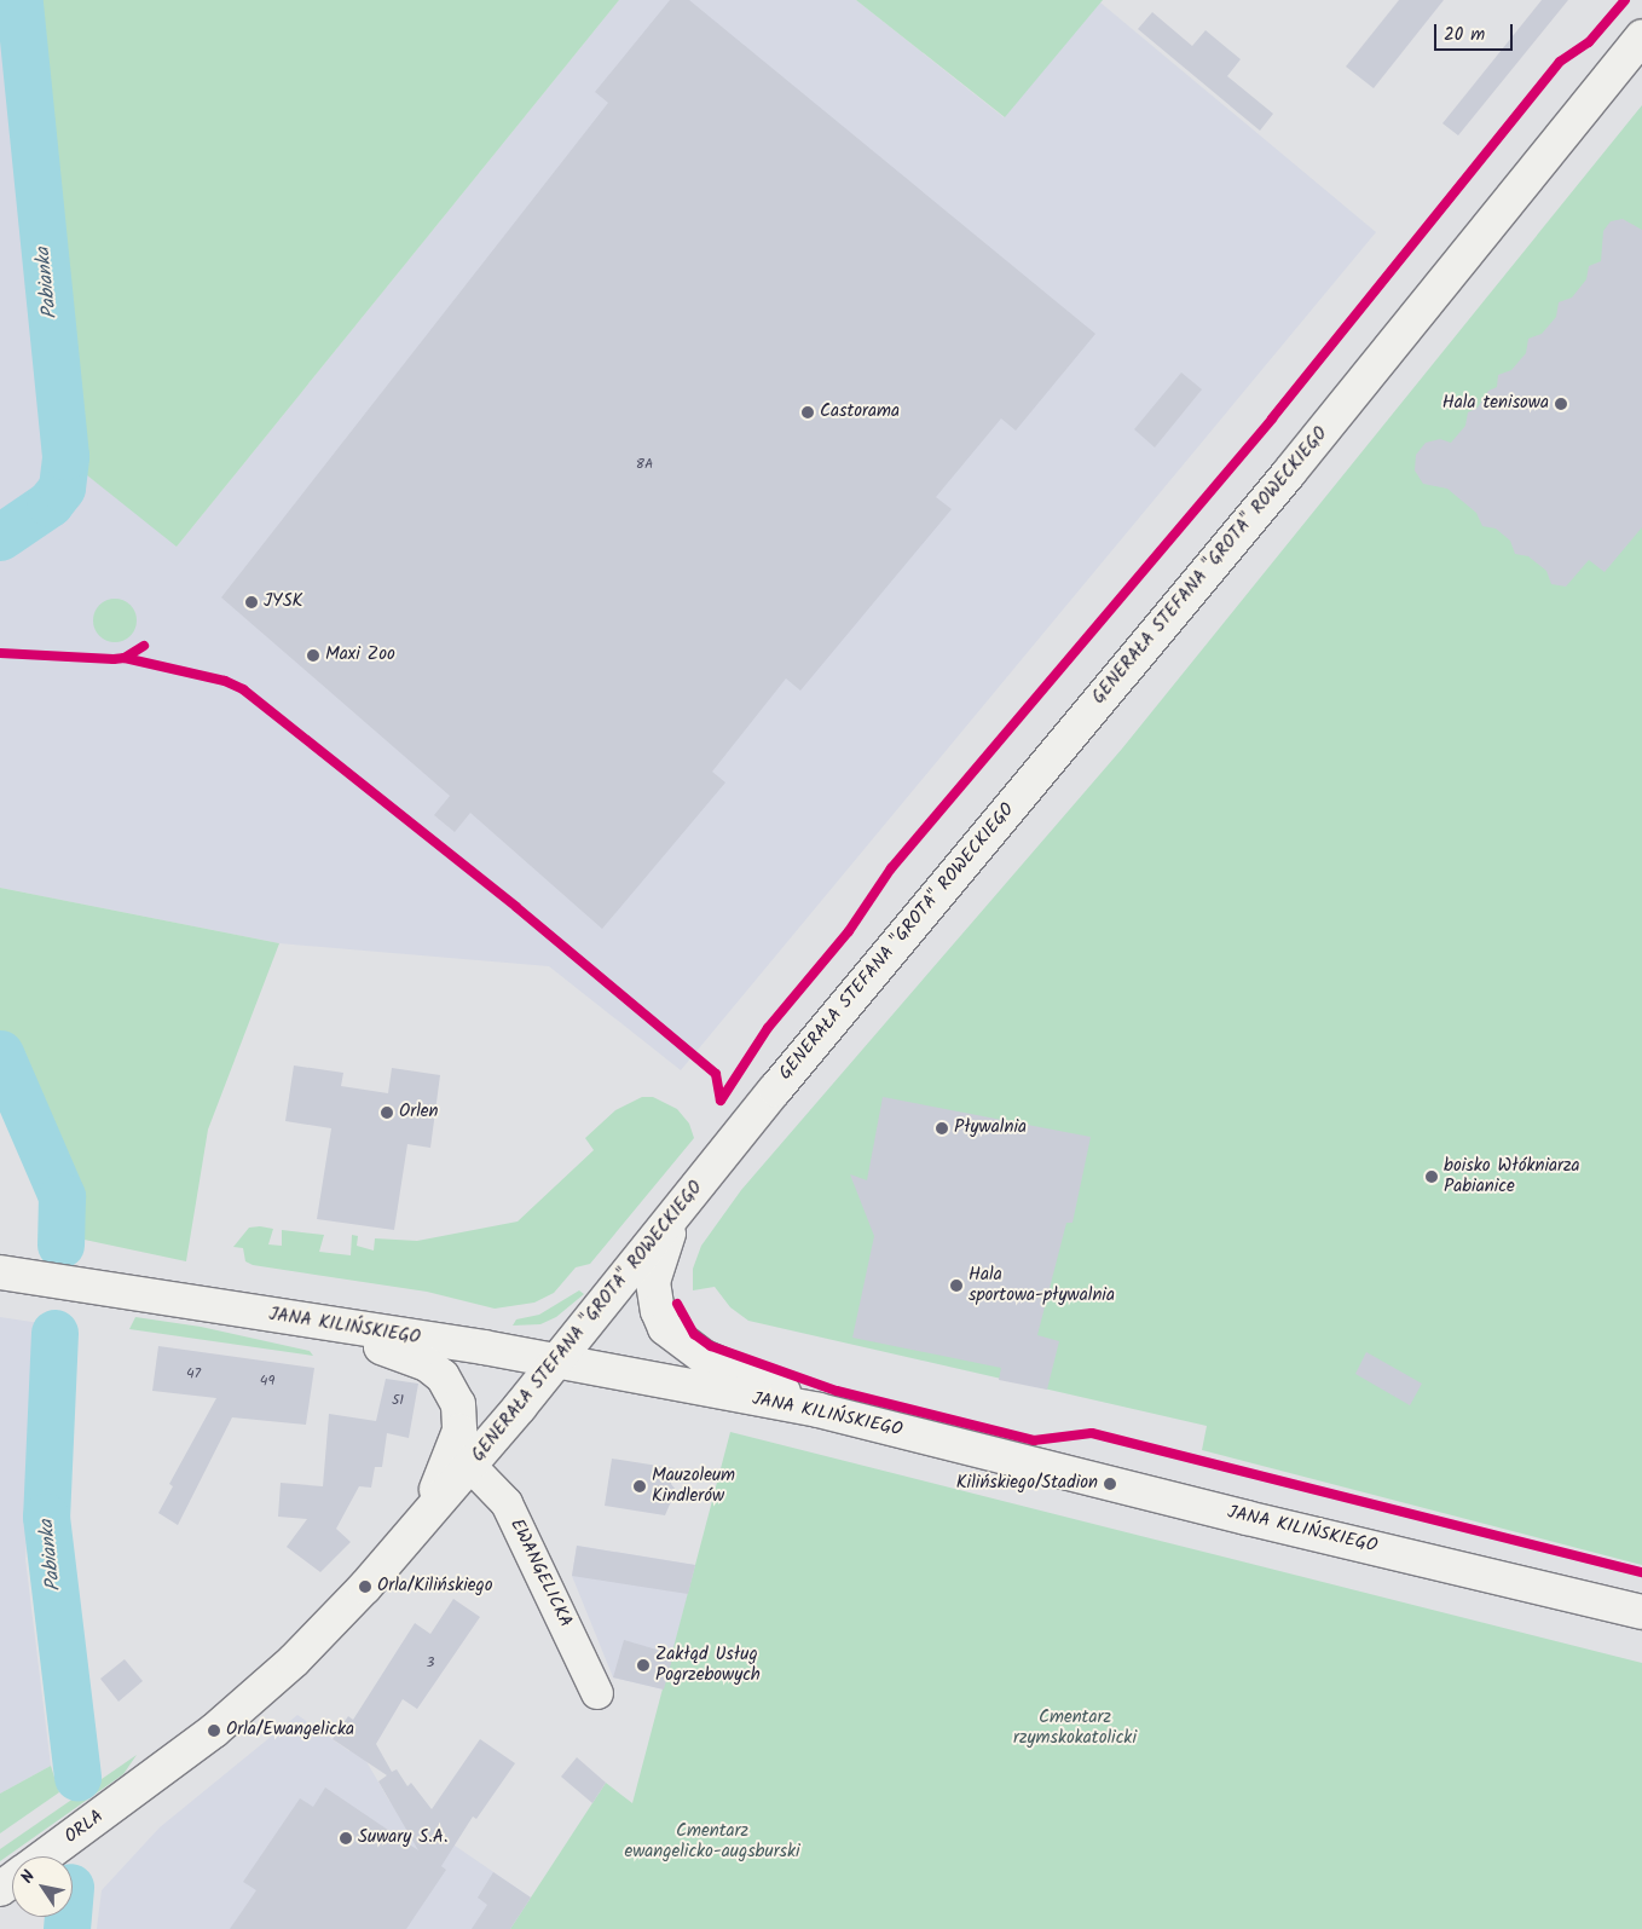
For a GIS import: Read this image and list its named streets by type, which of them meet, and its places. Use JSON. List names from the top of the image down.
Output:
{
  "streets": {
    "street": [
      "GENERAŁA STEFANA \"GROTA\" ROWECKIEGO",
      "JANA KILIŃSKIEGO",
      "EWANGELICKA",
      "ORLA"
    ]
  },
  "crossings": [
    ["GENERAŁA STEFANA \"GROTA\" ROWECKIEGO", "JANA KILIŃSKIEGO"],
    ["GENERAŁA STEFANA \"GROTA\" ROWECKIEGO", "EWANGELICKA"],
    ["GENERAŁA STEFANA \"GROTA\" ROWECKIEGO", "ORLA"]
  ],
  "water": ["Pabianka"],
  "parks": ["Cmentarz rzymskokatolicki", "Cmentarz ewangelicko-augsburski"],
  "places": [
    "Hala tenisowa",
    "Castorama",
    "JYSK",
    "Maxi Zoo",
    "Orlen",
    "Pływalnia",
    "boisko Włókniarza Pabianice",
    "Hala sportowa-pływalnia",
    "Kilińskiego/Stadion",
    "Mauzoleum Kindlerów",
    "Orla/Kilińskiego",
    "Zakłąd Usług Pogrzebowych",
    "Orla/Ewangelicka",
    "Suwary S.A."
  ],
  "house_numbers": [
    "8A",
    "47",
    "49",
    "51",
    "3"
  ],
  "scale_bar": "20 m",
  "north": "top left"
}
